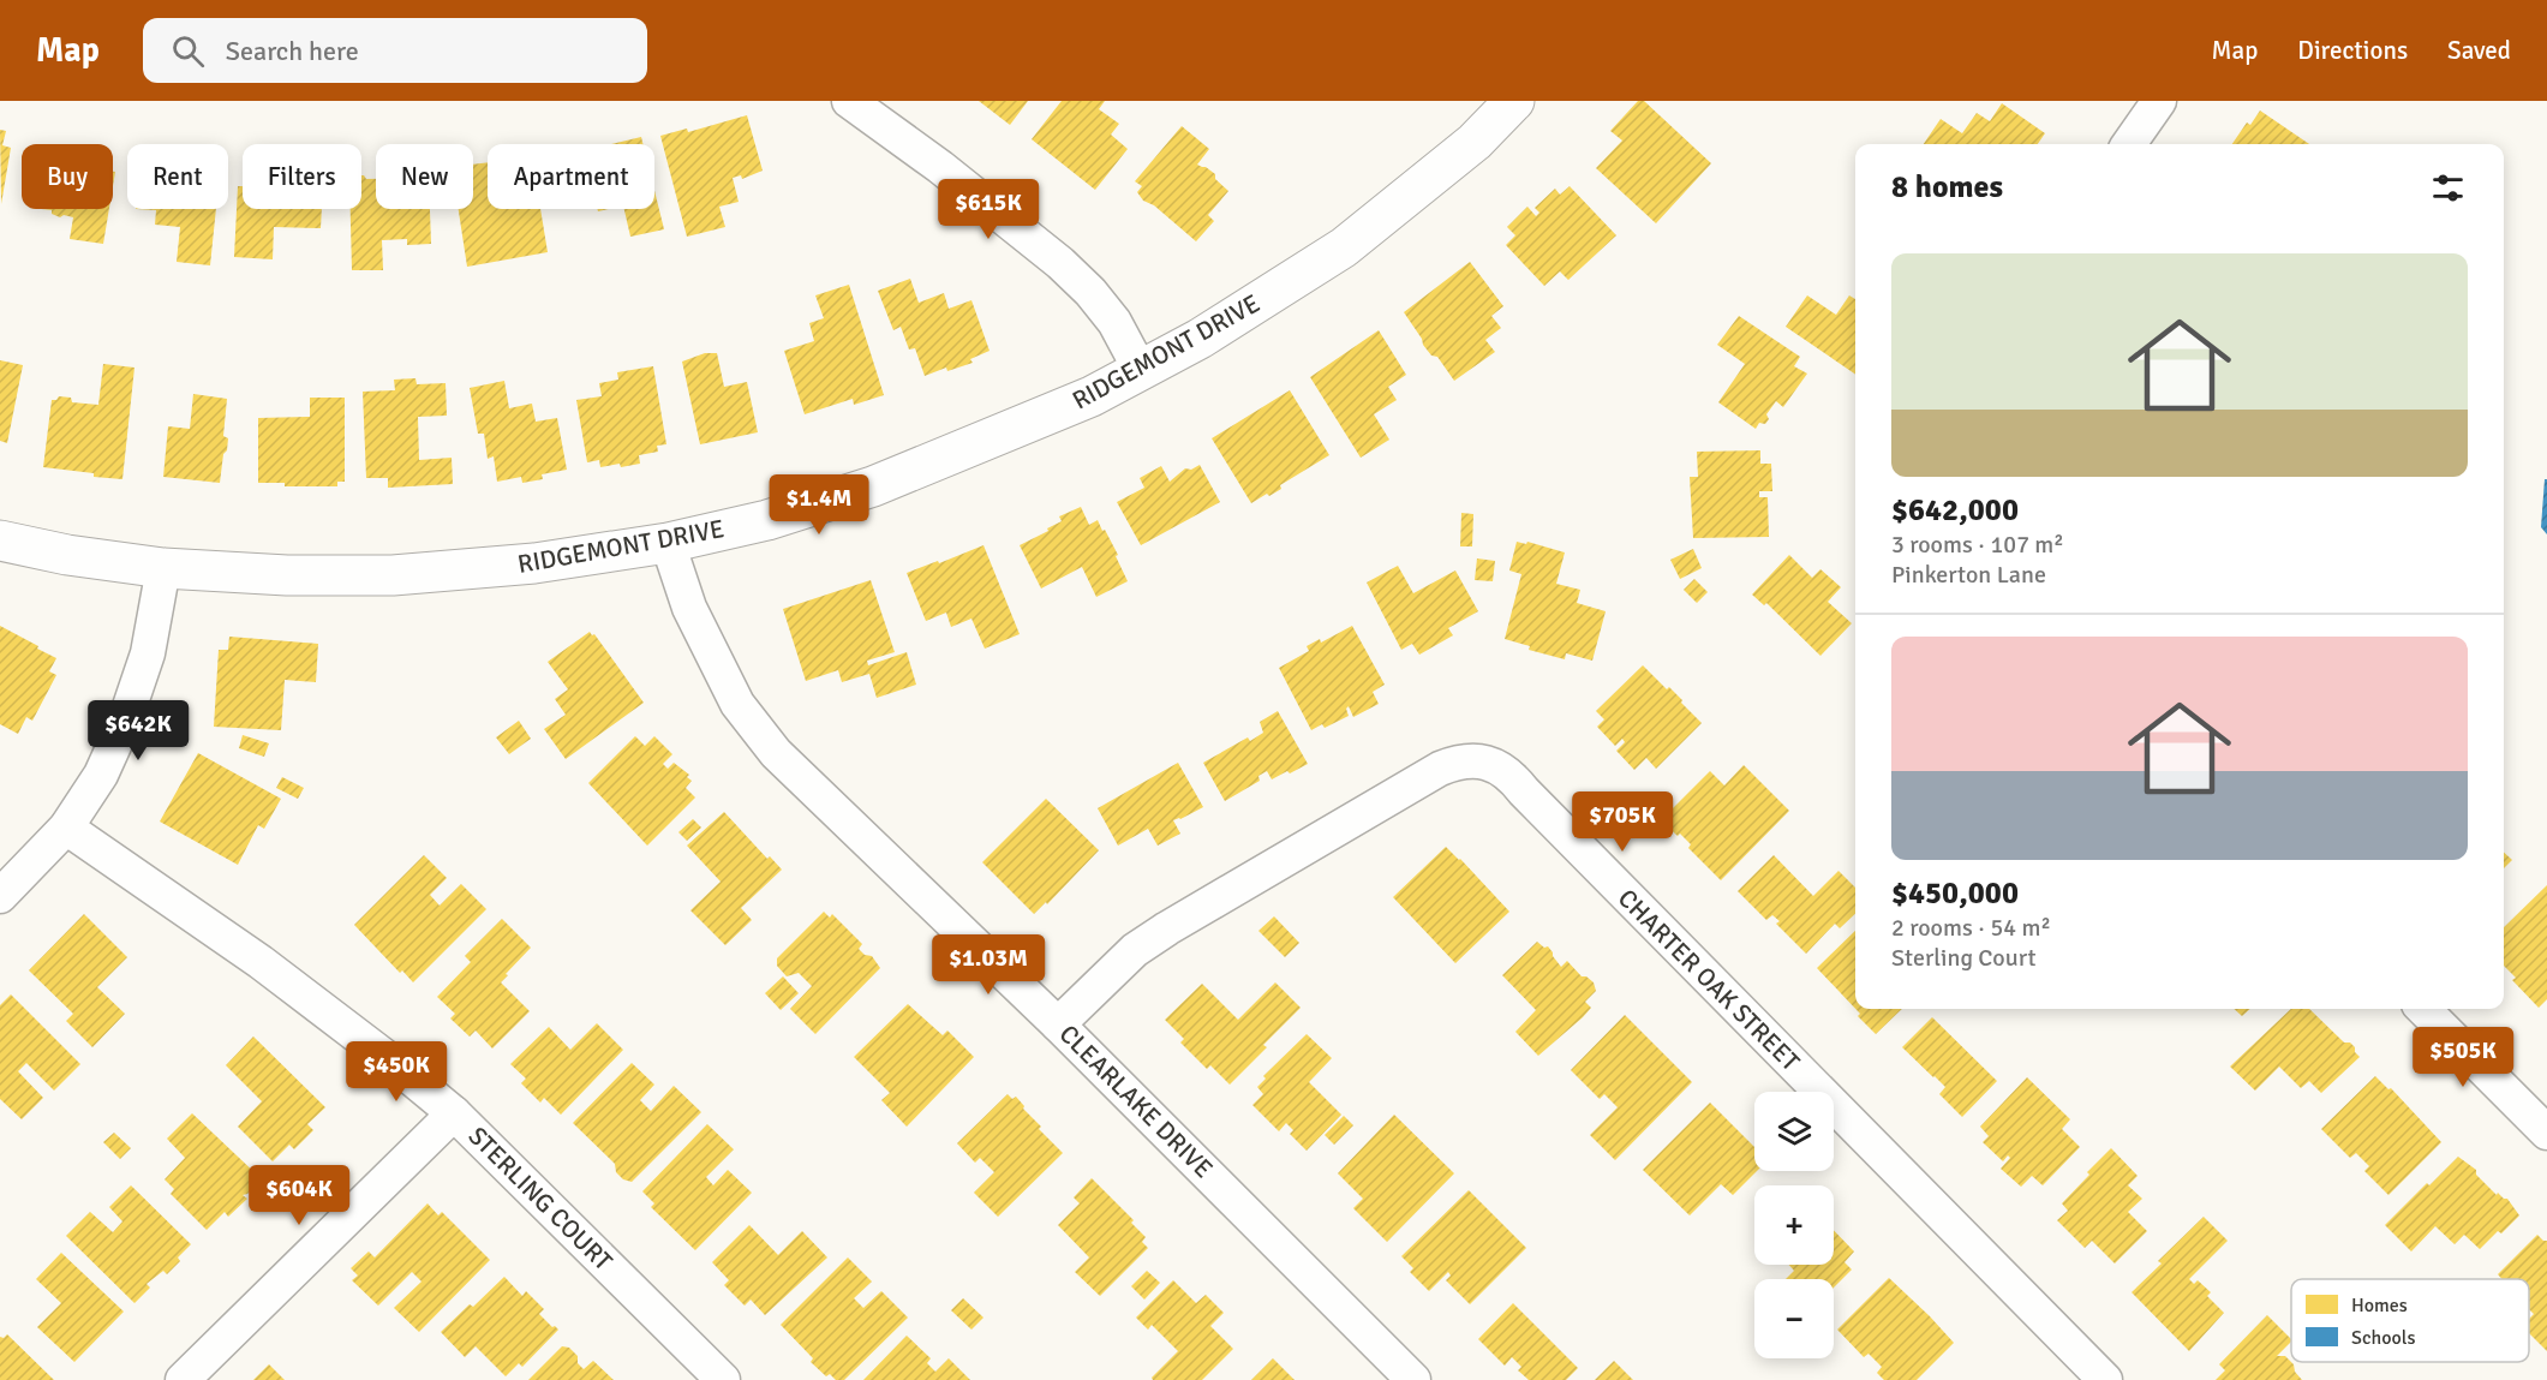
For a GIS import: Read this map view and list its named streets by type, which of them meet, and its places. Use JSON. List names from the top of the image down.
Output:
{
  "streets": {
    "street": [
      "RIDGEMONT DRIVE",
      "CHARTER OAK STREET",
      "CLEARLAKE DRIVE",
      "STERLING COURT"
    ]
  },
  "crossings": [
    ["RIDGEMONT DRIVE", "CLEARLAKE DRIVE"],
    ["CHARTER OAK STREET", "CLEARLAKE DRIVE"]
  ],
  "legend": ["Homes", "Schools"],
  "page": {
    "header": "Map",
    "search": "Search here",
    "nav": ["Map", "Directions", "Saved"],
    "chip": [
      "Buy",
      "Rent",
      "Filters",
      "New",
      "Apartment"
    ],
    "heading": "8 homes",
    "price": [
      "$615K",
      "$1.4M",
      "$642K",
      "$705K",
      "$1.03M",
      "$505K",
      "$450K",
      "$604K"
    ],
    "list": [
      {
        "name": "$642,000",
        "note": "3 rooms · 107 m² · Pinkerton Lane"
      },
      {
        "name": "$450,000",
        "note": "2 rooms · 54 m² · Sterling Court"
      }
    ],
    "map_buttons": ["+", "−"]
  }
}
